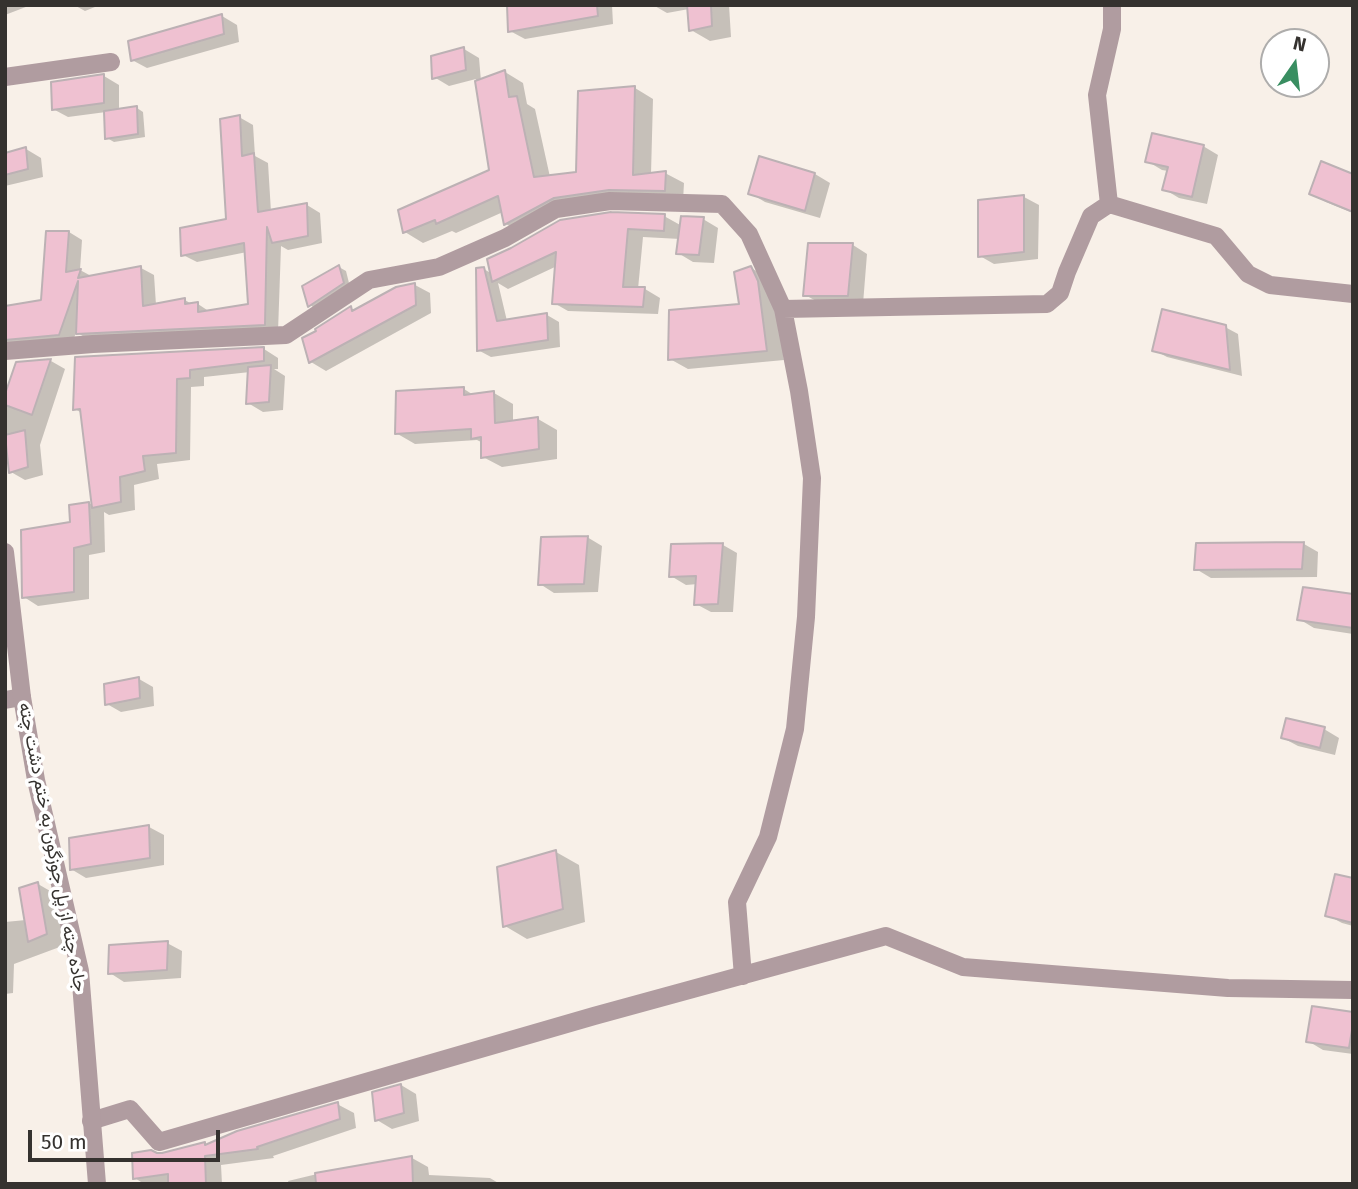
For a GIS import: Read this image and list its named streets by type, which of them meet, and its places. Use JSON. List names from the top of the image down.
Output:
{
  "streets": {
    "street": ["جاده چته از پل جوزگون به ختم دشت چته"]
  },
  "scale_bar": "50 m",
  "north": "top"
}
